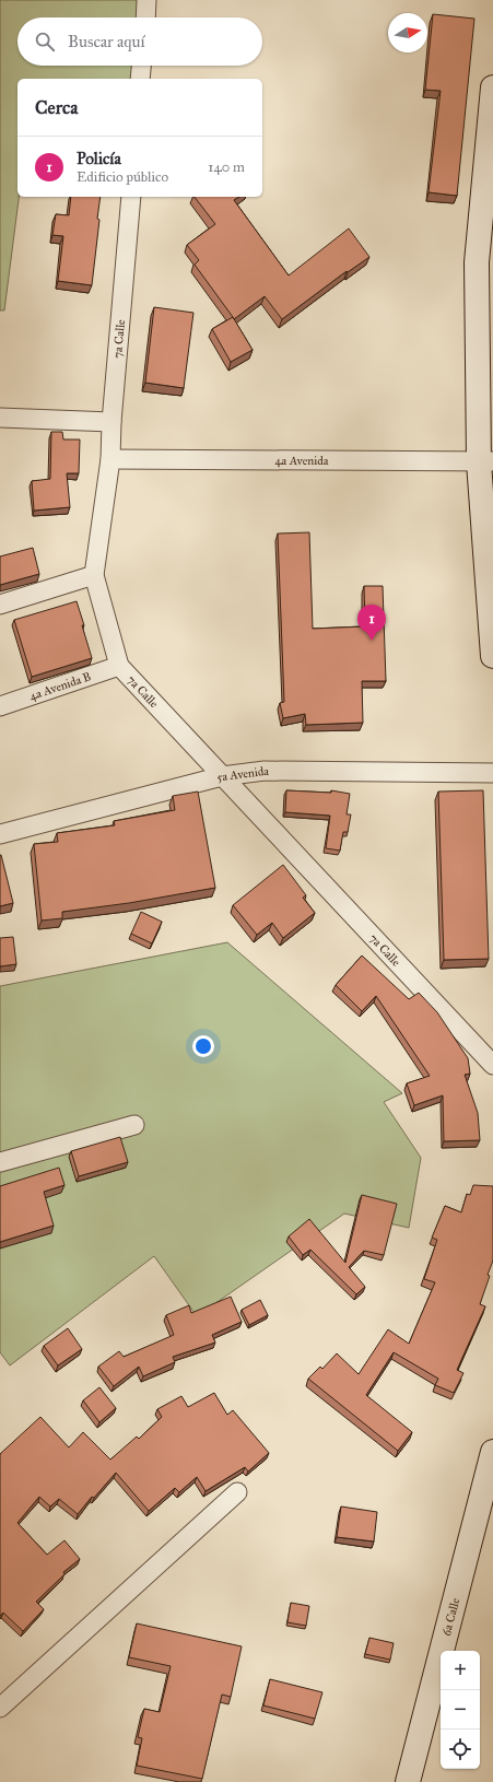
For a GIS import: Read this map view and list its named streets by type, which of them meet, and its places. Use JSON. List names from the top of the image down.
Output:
{
  "streets": {
    "main road": ["6a Calle"],
    "street": [
      "7a Calle",
      "4a Avenida",
      "4a Avenida B",
      "5a Avenida"
    ]
  },
  "crossings": [
    ["7a Calle", "4a Avenida"],
    ["7a Calle", "4a Avenida B"],
    ["7a Calle", "5a Avenida"]
  ],
  "north": "right",
  "page": {
    "search": "Buscar aquí",
    "heading": "Cerca",
    "list": [
      {
        "mark": "1",
        "name": "Policía",
        "note": "Edificio público",
        "value": "140 m"
      }
    ],
    "pins": "1",
    "map_buttons": ["+", "−"]
  }
}
